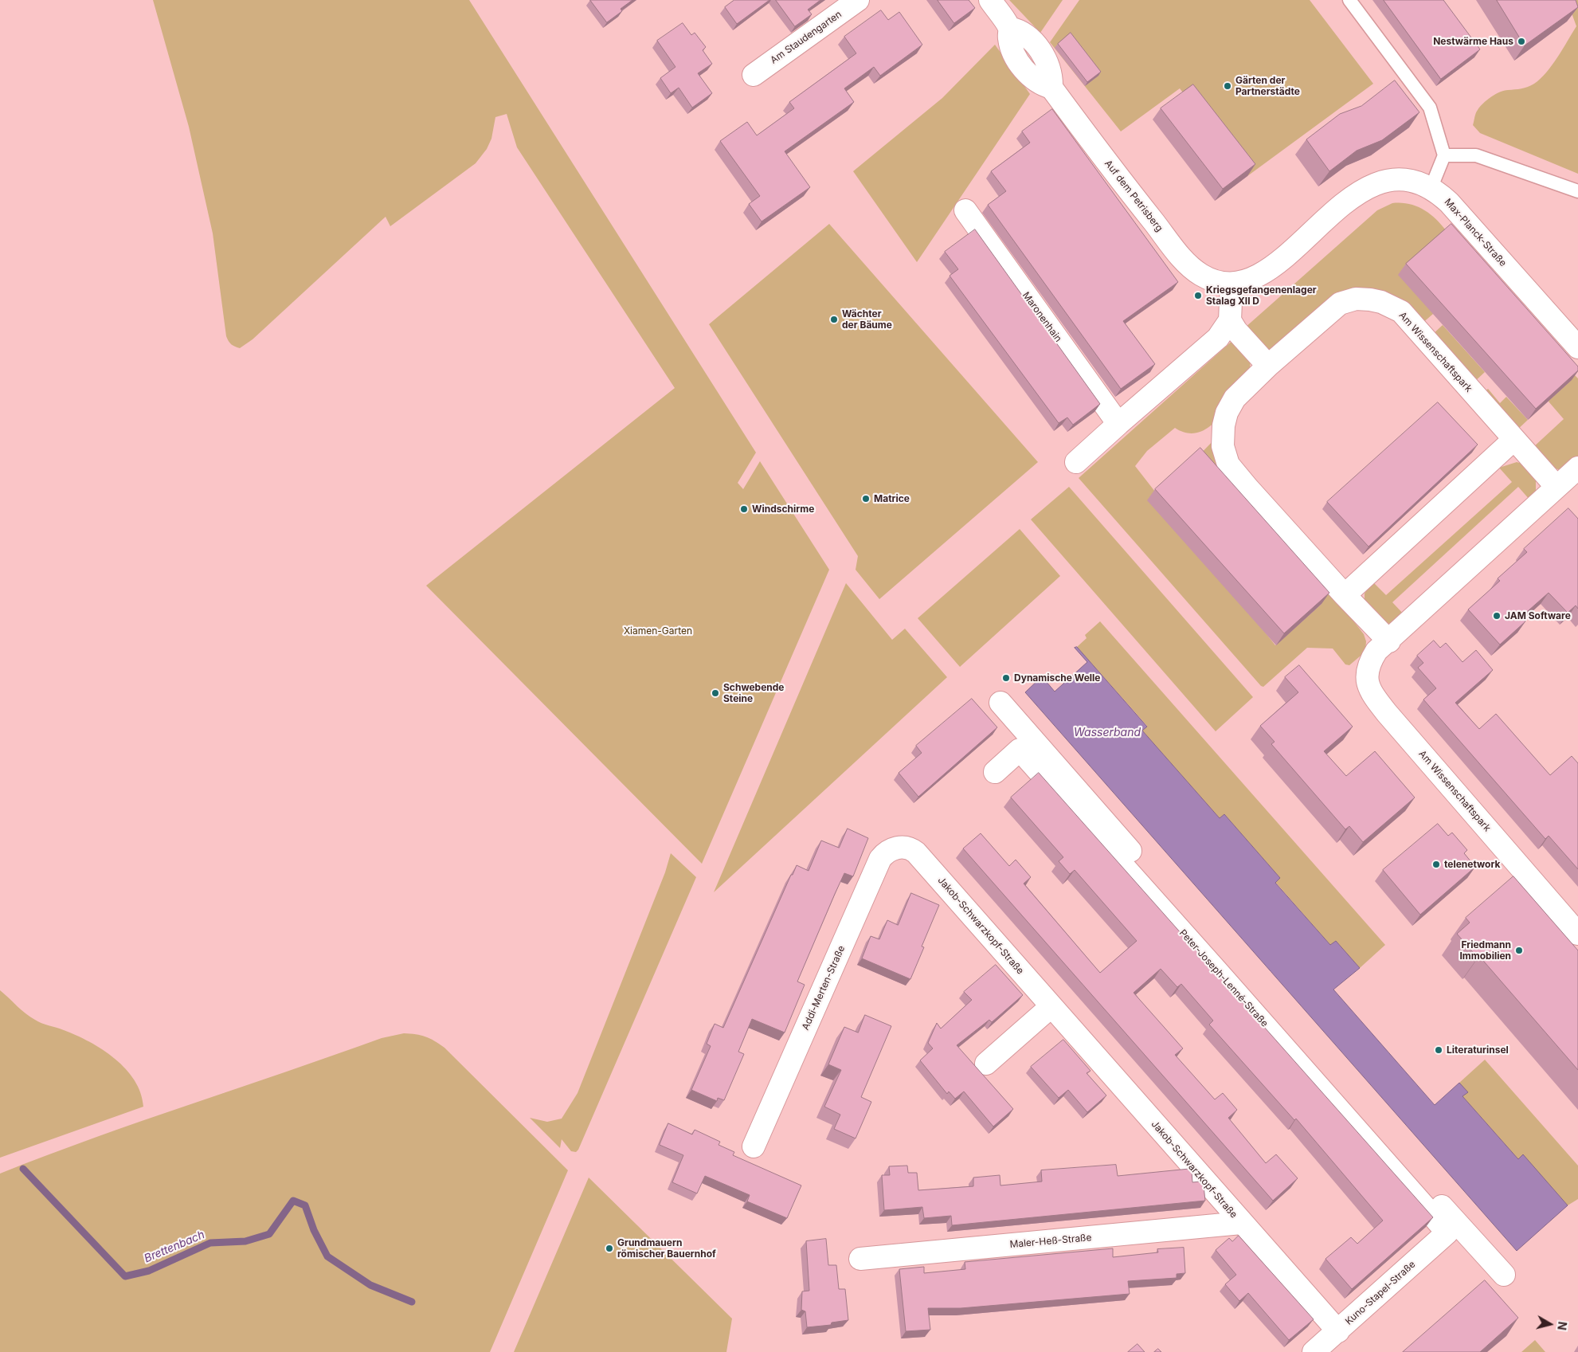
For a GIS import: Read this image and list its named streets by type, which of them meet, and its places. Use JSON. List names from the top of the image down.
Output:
{
  "streets": {
    "street": [
      "Am Staudengarten",
      "Auf dem Petrisberg",
      "Max-Planck-Straße",
      "Maronenhain",
      "Am Wissenschaftspark",
      "Jakob-Schwarzkopf-Straße",
      "Peter-Joseph-Lenné-Straße",
      "Addi-Merten-Straße",
      "Maler-Heß-Straße",
      "Kuno-Stapel-Straße"
    ]
  },
  "crossings": [
    ["Auf dem Petrisberg", "Max-Planck-Straße"],
    ["Jakob-Schwarzkopf-Straße", "Addi-Merten-Straße"],
    ["Jakob-Schwarzkopf-Straße", "Maler-Heß-Straße"],
    ["Jakob-Schwarzkopf-Straße", "Kuno-Stapel-Straße"],
    ["Peter-Joseph-Lenné-Straße", "Kuno-Stapel-Straße"]
  ],
  "water": ["Wasserband", "Brettenbach"],
  "parks": ["Xiamen-Garten"],
  "places": [
    "Nestwärme Haus",
    "Gärten der Partnerstädte",
    "Kriegsgefangenenlager Stalag XII D",
    "Wächter der Bäume",
    "Matrice",
    "Windschirme",
    "JAM Software",
    "Dynamische Welle",
    "Schwebende Steine",
    "telenetwork",
    "Friedmann Immobilien",
    "Literaturinsel",
    "Grundmauern römischer Bauernhof"
  ],
  "north": "right"
}
